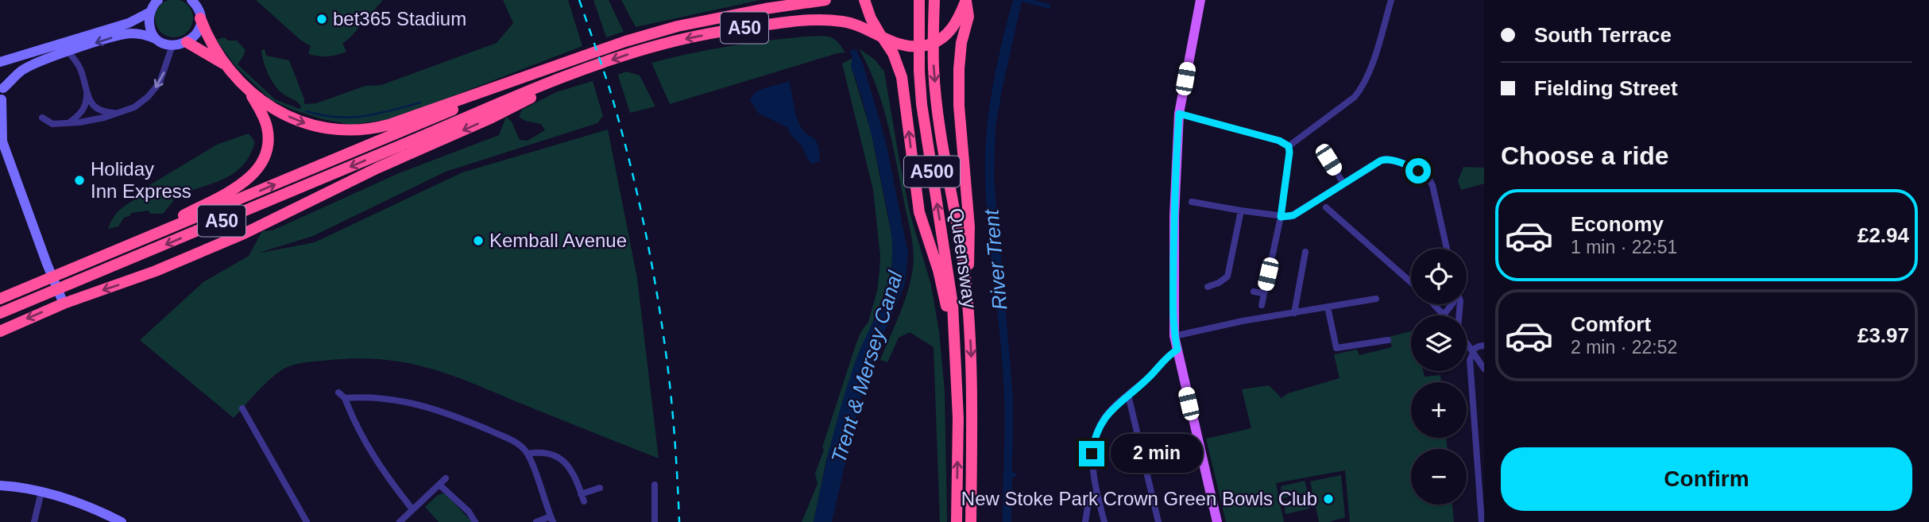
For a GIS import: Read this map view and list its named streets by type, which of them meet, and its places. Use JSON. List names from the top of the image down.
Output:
{
  "streets": {
    "highway": ["A50", "A500", "Queensway"]
  },
  "water": ["River Trent", "Trent & Mersey Canal"],
  "places": [
    "bet365 Stadium",
    "Holiday Inn Express",
    "Kemball Avenue",
    "New Stoke Park Crown Green Bowls Club"
  ],
  "page": {
    "banner": ["South Terrace", "Fielding Street"],
    "heading": "Choose a ride",
    "list": [
      {
        "name": "Economy",
        "note": "1 min · 22:51",
        "value": "£2.94"
      },
      {
        "name": "Comfort",
        "note": "2 min · 22:52",
        "value": "£3.97"
      }
    ],
    "map_buttons": ["+", "−"],
    "bubble": "2 min",
    "buttons": "Confirm"
  }
}
